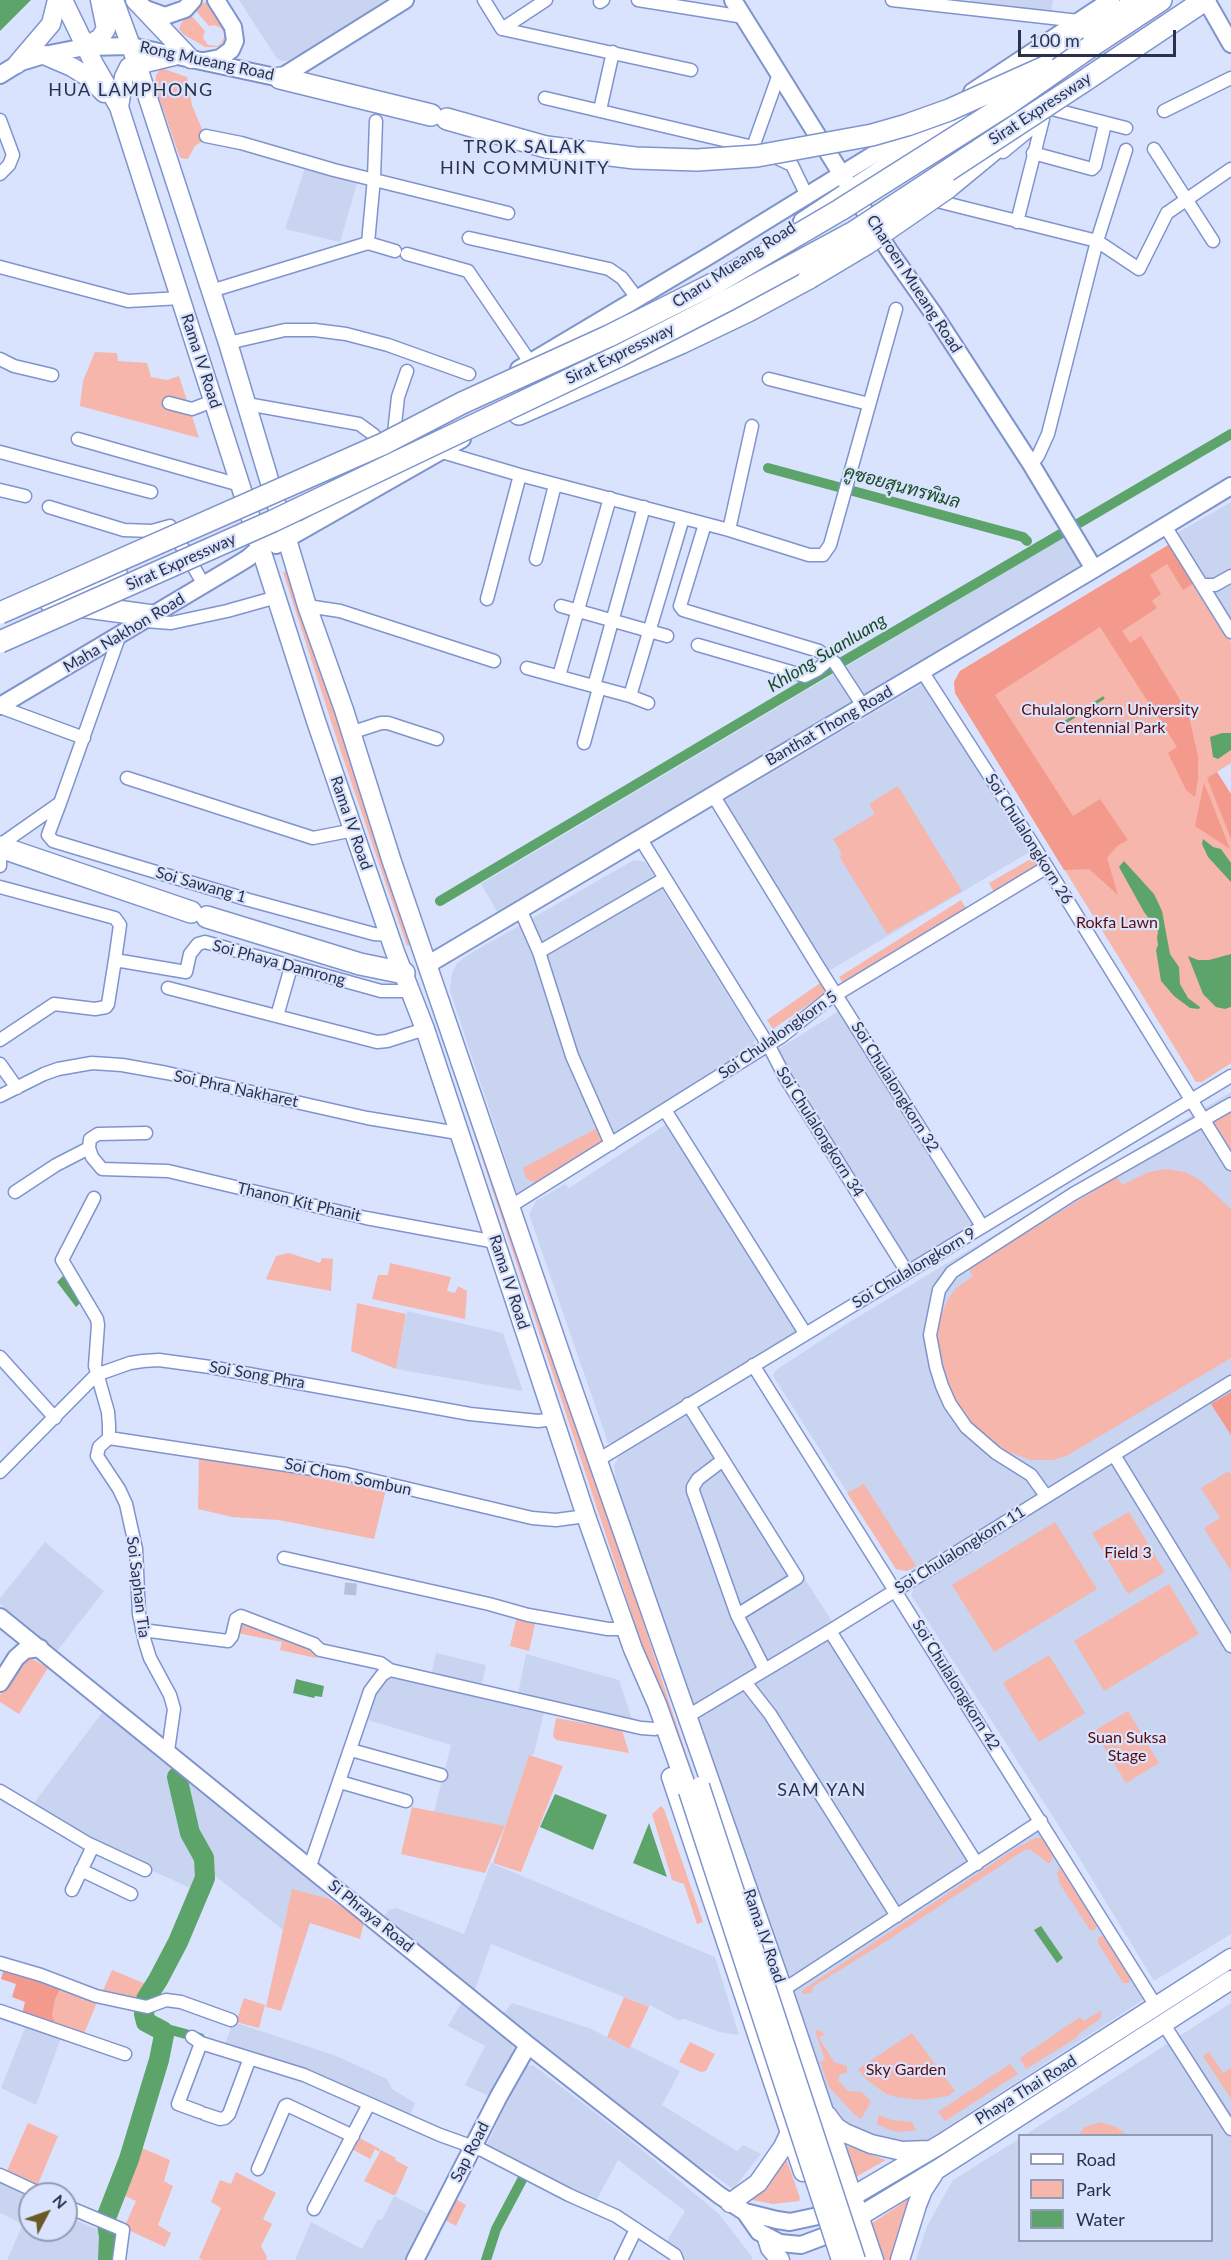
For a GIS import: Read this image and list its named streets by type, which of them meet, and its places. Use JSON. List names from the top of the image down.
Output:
{
  "streets": {
    "highway": ["Sirat Expressway"],
    "main road": [
      "Rong Mueang Road",
      "Charu Mueang Road",
      "Charoen Mueang Road",
      "Rama IV Road",
      "Maha Nakhon Road",
      "Banthat Thong Road",
      "Si Phraya Road",
      "Phaya Thai Road",
      "Sap Road"
    ],
    "street": [
      "Soi Chulalongkorn 26",
      "Soi Sawang 1",
      "Soi Phaya Damrong",
      "Soi Chulalongkorn 5",
      "Soi Chulalongkorn 32",
      "Soi Phra Nakharet",
      "Soi Chulalongkorn 34",
      "Thanon Kit Phanit",
      "Soi Chulalongkorn 9",
      "Soi Song Phra",
      "Soi Chom Sombun",
      "Soi Chulalongkorn 11",
      "Soi Saphan Tia",
      "Soi Chulalongkorn 42"
    ]
  },
  "crossings": [
    ["Rong Mueang Road", "Rama IV Road"],
    ["Sirat Expressway", "Charu Mueang Road"],
    ["Charu Mueang Road", "Charoen Mueang Road"],
    ["Charu Mueang Road", "Rama IV Road"],
    ["Charu Mueang Road", "Maha Nakhon Road"],
    ["Charoen Mueang Road", "Banthat Thong Road"],
    ["Rama IV Road", "Maha Nakhon Road"],
    ["Rama IV Road", "Banthat Thong Road"],
    ["Rama IV Road", "Soi Sawang 1"],
    ["Rama IV Road", "Soi Phaya Damrong"],
    ["Rama IV Road", "Soi Chulalongkorn 5"],
    ["Rama IV Road", "Soi Phra Nakharet"],
    ["Rama IV Road", "Thanon Kit Phanit"],
    ["Rama IV Road", "Soi Chulalongkorn 9"],
    ["Rama IV Road", "Soi Song Phra"],
    ["Rama IV Road", "Soi Chom Sombun"],
    ["Rama IV Road", "Soi Chulalongkorn 11"],
    ["Rama IV Road", "Si Phraya Road"],
    ["Rama IV Road", "Phaya Thai Road"],
    ["Banthat Thong Road", "Soi Chulalongkorn 26"],
    ["Banthat Thong Road", "Soi Chulalongkorn 32"],
    ["Banthat Thong Road", "Soi Chulalongkorn 34"],
    ["Soi Chulalongkorn 26", "Soi Chulalongkorn 5"],
    ["Soi Chulalongkorn 26", "Soi Chulalongkorn 9"],
    ["Soi Chulalongkorn 5", "Soi Chulalongkorn 32"],
    ["Soi Chulalongkorn 5", "Soi Chulalongkorn 34"],
    ["Soi Chulalongkorn 32", "Soi Chulalongkorn 9"],
    ["Soi Chulalongkorn 34", "Soi Chulalongkorn 9"],
    ["Soi Chulalongkorn 9", "Soi Chulalongkorn 42"],
    ["Soi Song Phra", "Soi Saphan Tia"],
    ["Soi Chom Sombun", "Soi Saphan Tia"],
    ["Soi Chulalongkorn 11", "Soi Chulalongkorn 42"],
    ["Soi Saphan Tia", "Si Phraya Road"],
    ["Soi Chulalongkorn 42", "Phaya Thai Road"],
    ["Si Phraya Road", "Phaya Thai Road"],
    ["Si Phraya Road", "Sap Road"]
  ],
  "districts": ["HUA LAMPHONG", "TROK SALAK HIN COMMUNITY", "SAM YAN"],
  "water": ["คูซอยสุนทรพิมล", "Khlong Suanluang"],
  "parks": [
    "Chulalongkorn University Centennial Park",
    "Rokfa Lawn",
    "Field 3",
    "Suan Suksa Stage",
    "Sky Garden"
  ],
  "legend": ["Road", "Park", "Water"],
  "scale_bar": "100 m",
  "north": "top right"
}
